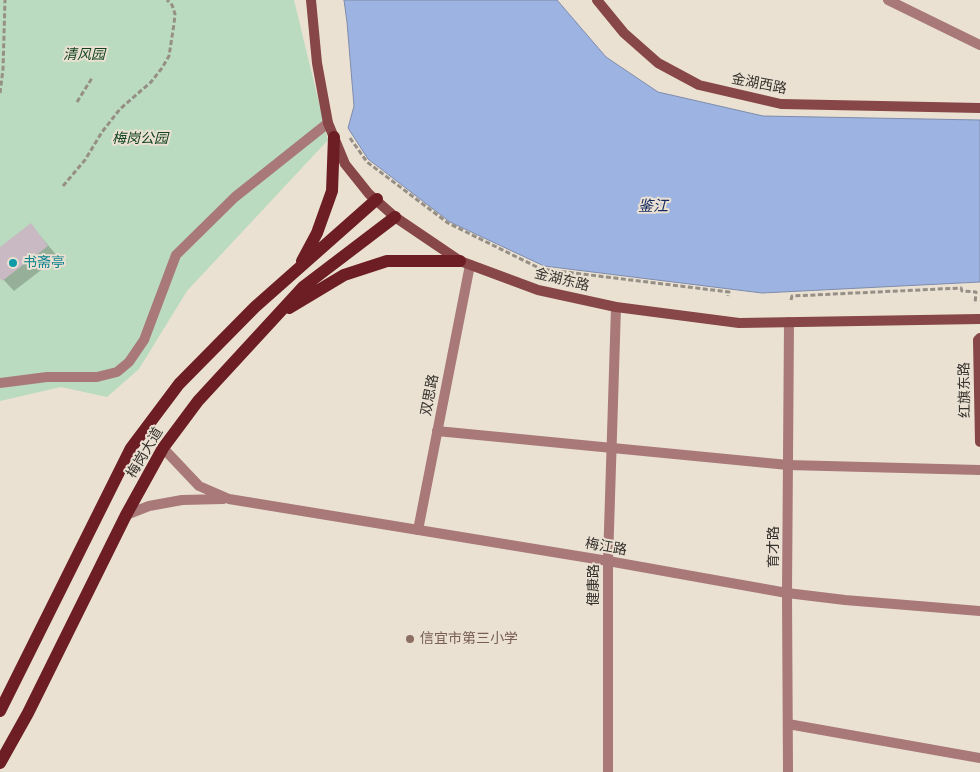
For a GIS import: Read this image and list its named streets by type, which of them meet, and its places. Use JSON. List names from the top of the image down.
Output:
{
  "streets": {
    "main road": [
      "金湖西路",
      "金湖东路",
      "红旗东路",
      "梅岗大道"
    ],
    "street": [
      "双思路",
      "梅江路",
      "育才路",
      "健康路"
    ]
  },
  "crossings": [
    ["金湖东路", "双思路"],
    ["金湖东路", "梅岗大道"],
    ["金湖东路", "育才路"],
    ["金湖东路", "健康路"],
    ["双思路", "梅江路"],
    ["梅江路", "育才路"],
    ["梅江路", "健康路"]
  ],
  "water": ["鉴江"],
  "parks": ["清风园", "梅岗公园"],
  "places": ["书斋亭", "信宜市第三小学"]
}
